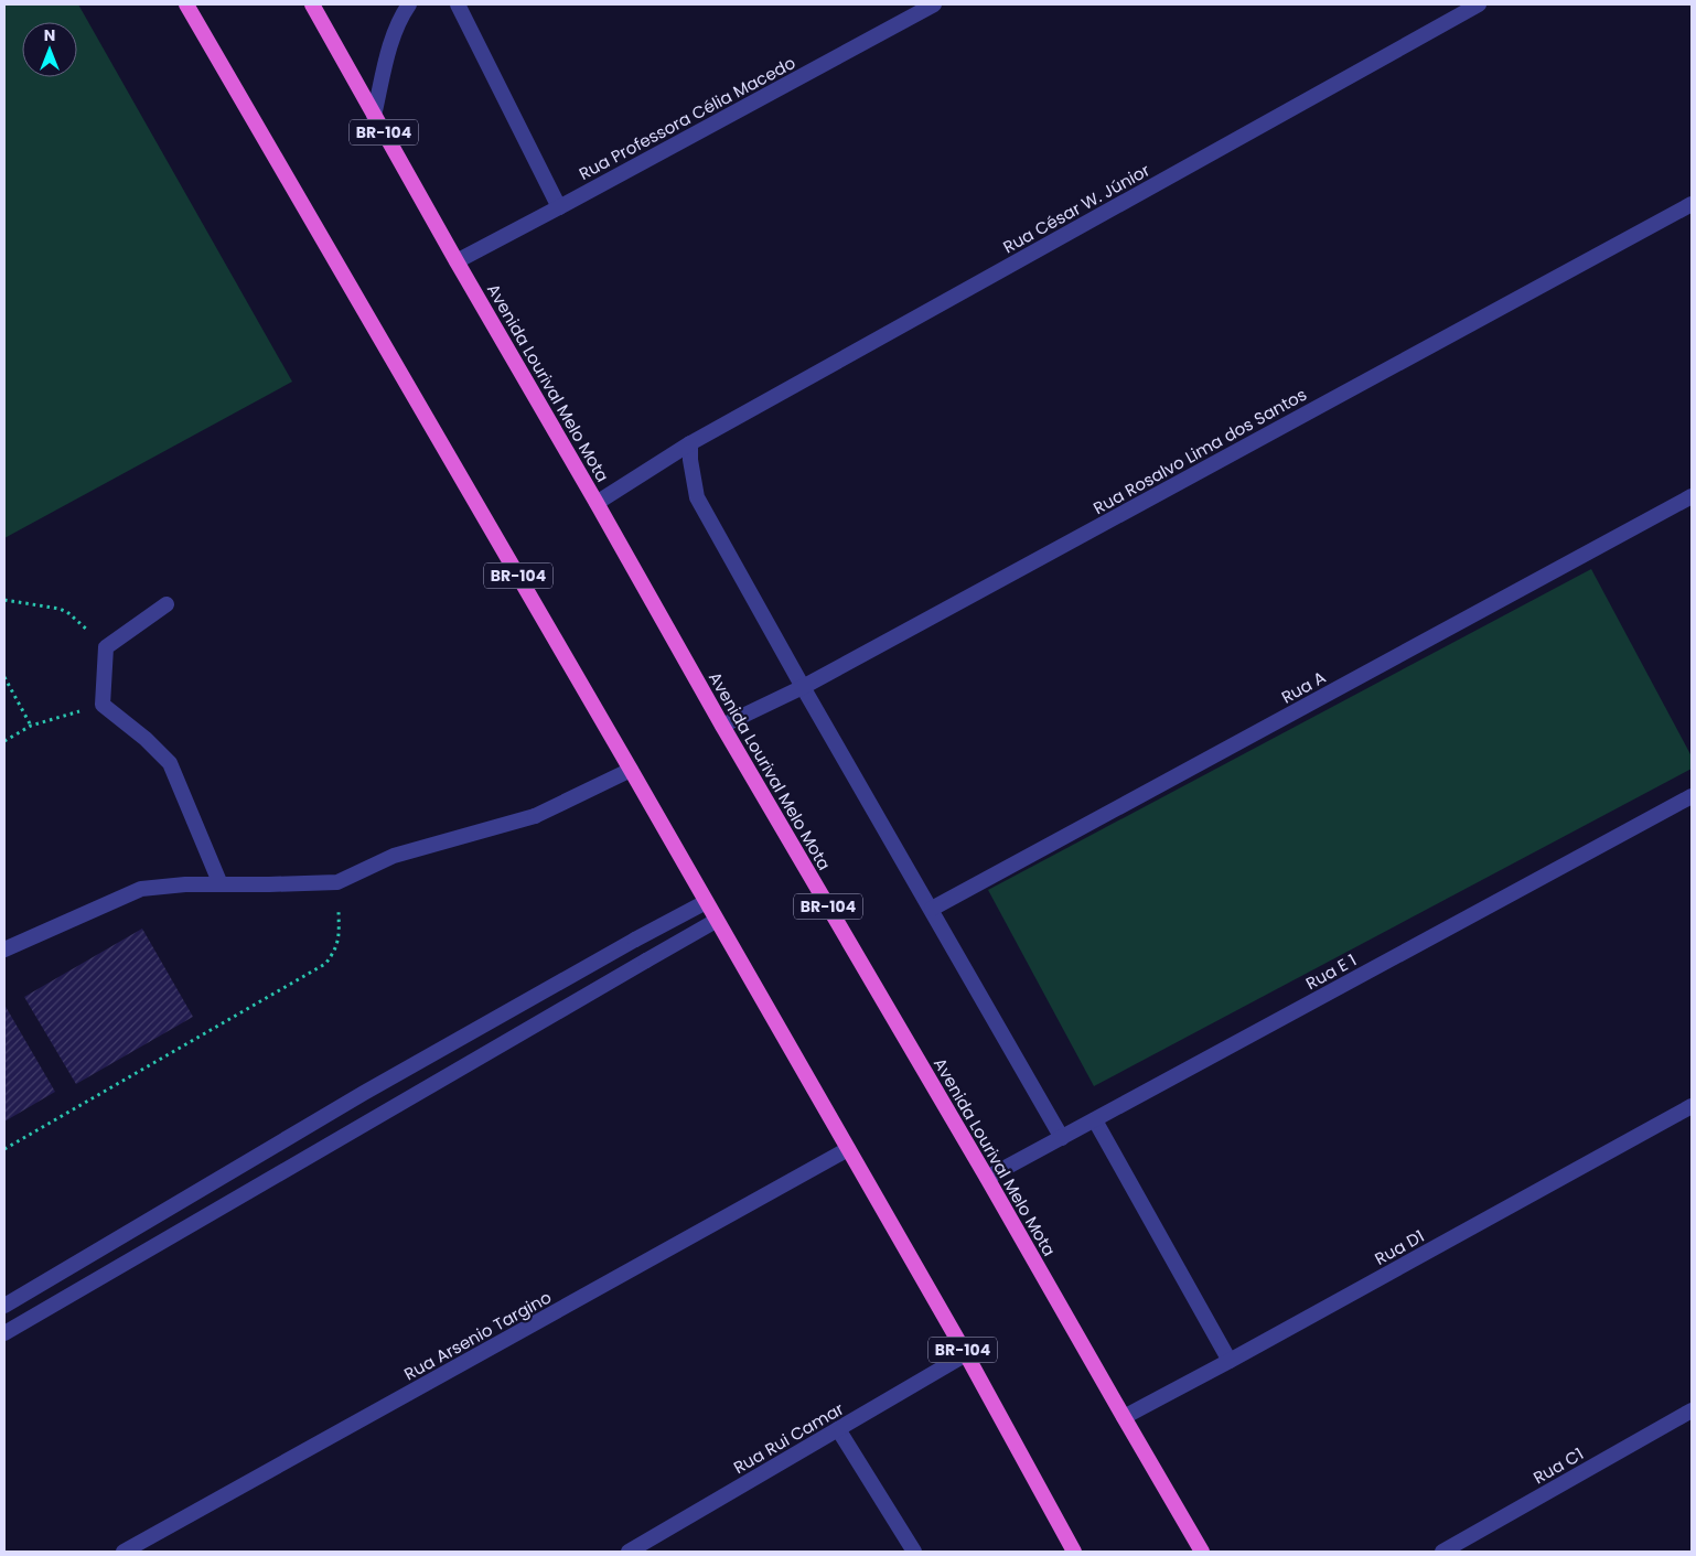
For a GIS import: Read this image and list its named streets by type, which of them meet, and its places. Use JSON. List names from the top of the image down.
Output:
{
  "streets": {
    "highway": ["BR-104", "Avenida Lourival Melo Mota"],
    "street": [
      "Rua Professora Célia Macedo",
      "Rua César W. Júnior",
      "Rua Rosalvo Lima dos Santos",
      "Rua A",
      "Rua E 1",
      "Rua D1",
      "Rua Arsenio Targino",
      "Rua Rui Camar",
      "Rua C1"
    ]
  },
  "crossings": [
    ["Rua Professora Célia Macedo", "Avenida Lourival Melo Mota"],
    ["BR-104", "Rua Arsenio Targino"],
    ["BR-104", "Rua Rui Camar"],
    ["Rua César W. Júnior", "Avenida Lourival Melo Mota"],
    ["Avenida Lourival Melo Mota", "Rua Rosalvo Lima dos Santos"],
    ["Avenida Lourival Melo Mota", "Rua E 1"],
    ["Avenida Lourival Melo Mota", "Rua D1"]
  ],
  "north": "top"
}
